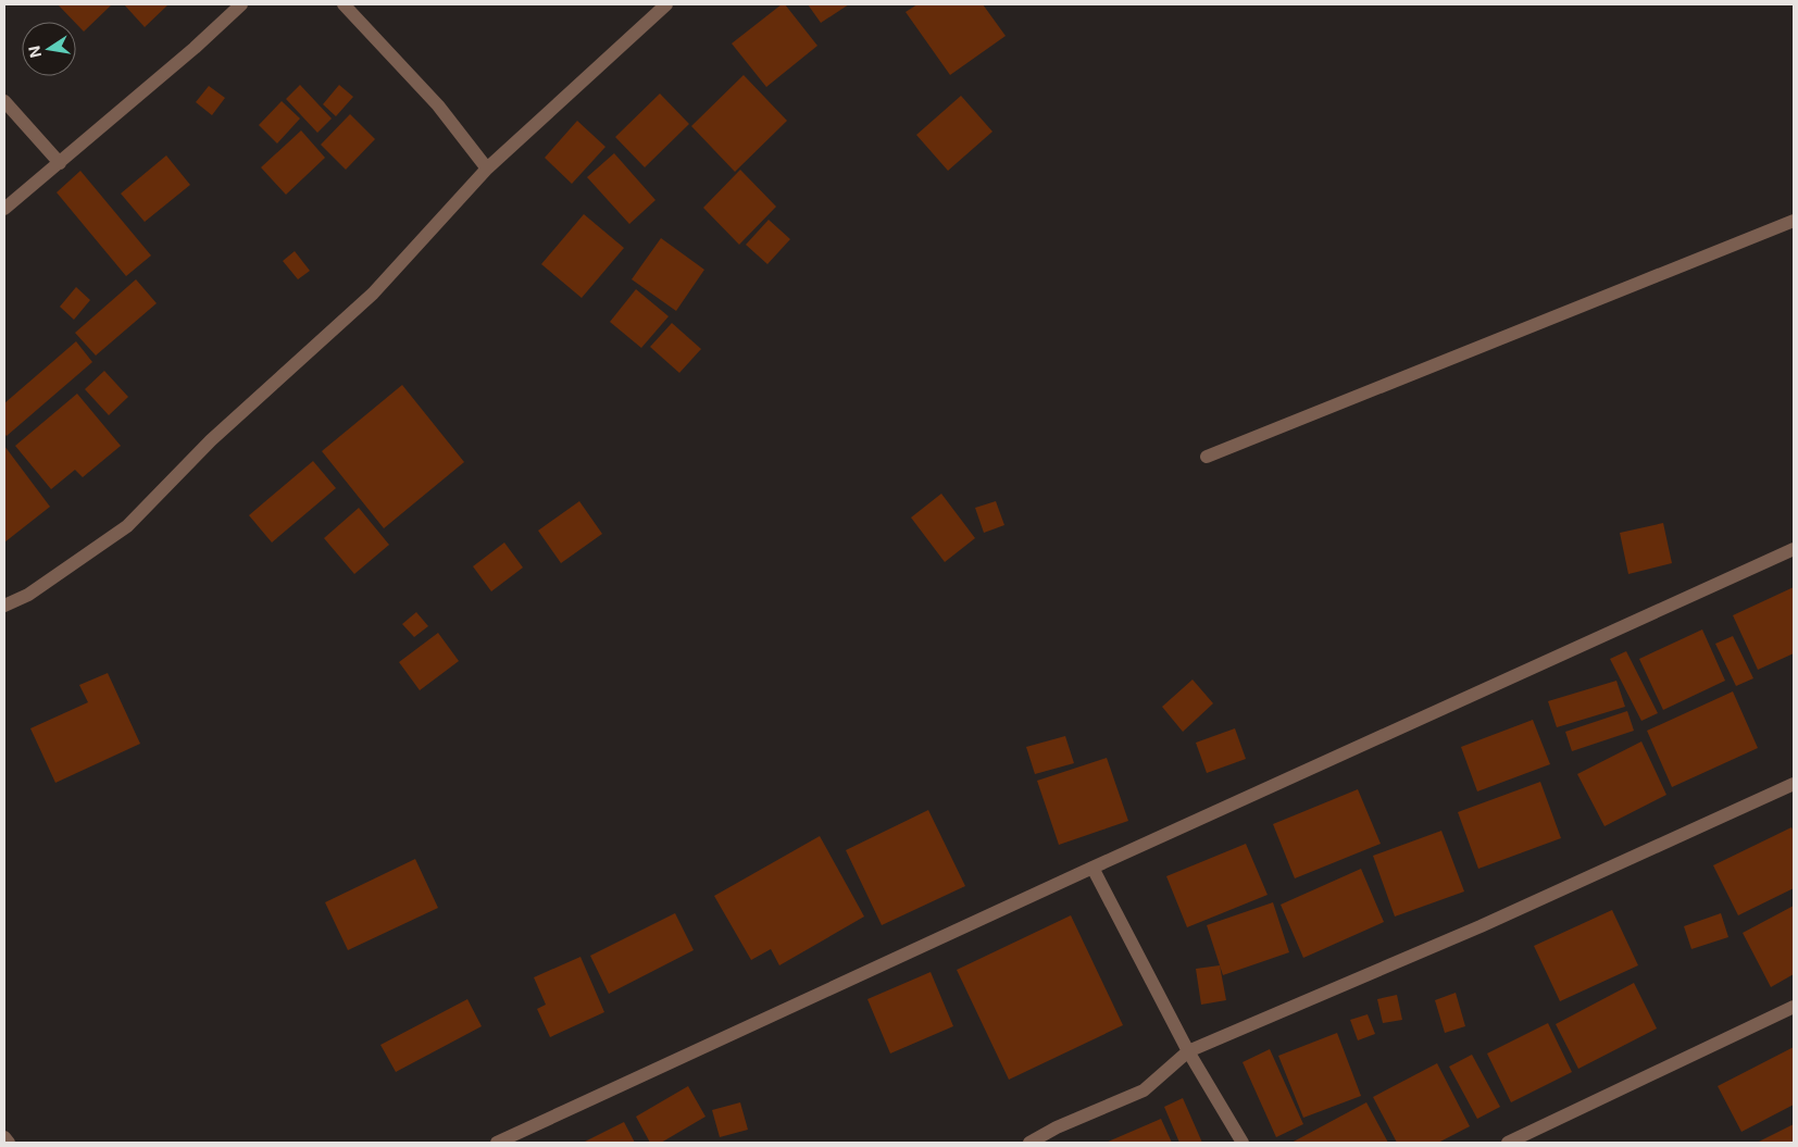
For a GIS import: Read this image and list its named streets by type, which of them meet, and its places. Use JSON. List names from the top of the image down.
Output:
{
  "north": "left"
}
